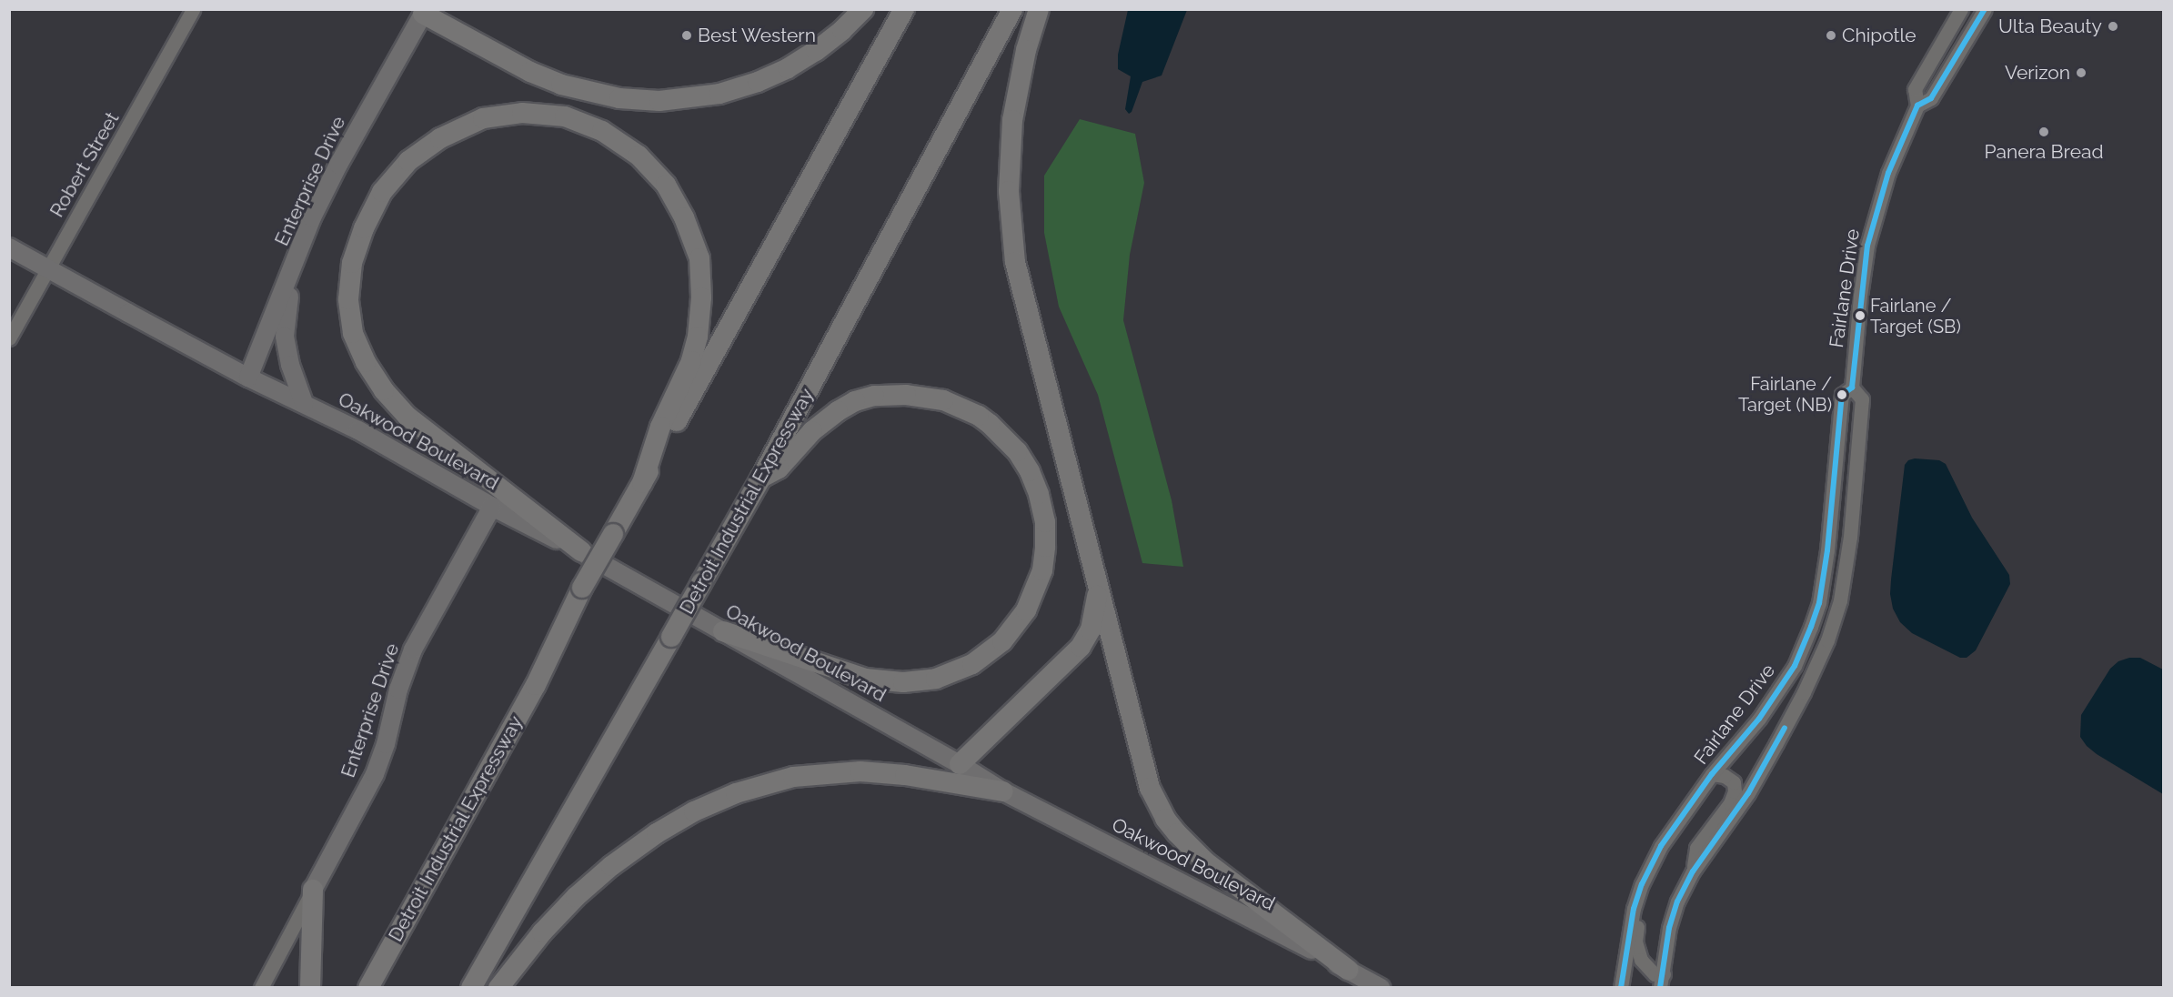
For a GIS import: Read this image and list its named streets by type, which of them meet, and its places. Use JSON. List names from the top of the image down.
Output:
{
  "streets": {
    "highway": ["Detroit Industrial Expressway"],
    "main road": ["Enterprise Drive", "Oakwood Boulevard"],
    "street": ["Robert Street", "Fairlane Drive"]
  },
  "crossings": [
    ["Robert Street", "Oakwood Boulevard"],
    ["Enterprise Drive", "Oakwood Boulevard"]
  ],
  "places": [
    "Ulta Beauty",
    "Best Western",
    "Chipotle",
    "Verizon",
    "Panera Bread",
    "Fairlane / Target (SB)",
    "Fairlane / Target (NB)"
  ]
}
